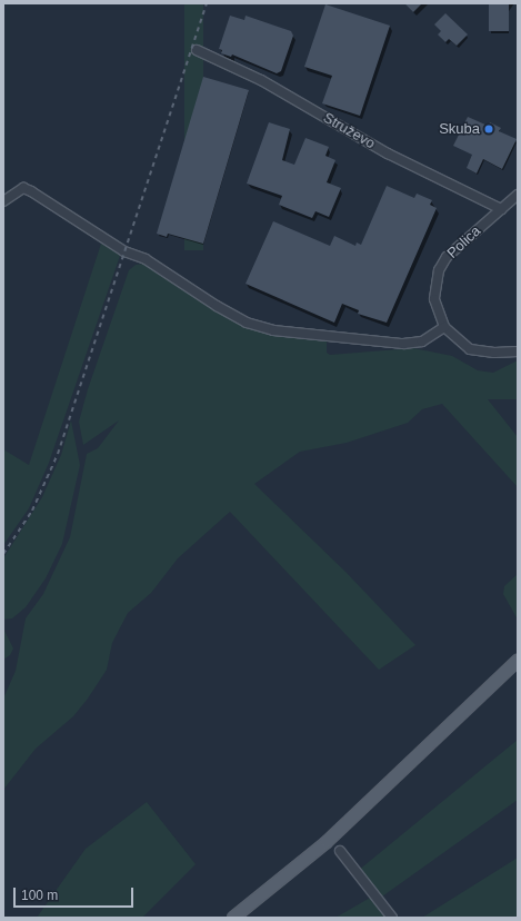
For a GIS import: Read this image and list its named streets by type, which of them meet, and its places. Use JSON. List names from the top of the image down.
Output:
{
  "streets": {
    "street": ["Struževo", "Polica"]
  },
  "crossings": [
    ["Struževo", "Polica"]
  ],
  "places": ["Skuba"],
  "scale_bar": "100 m"
}
